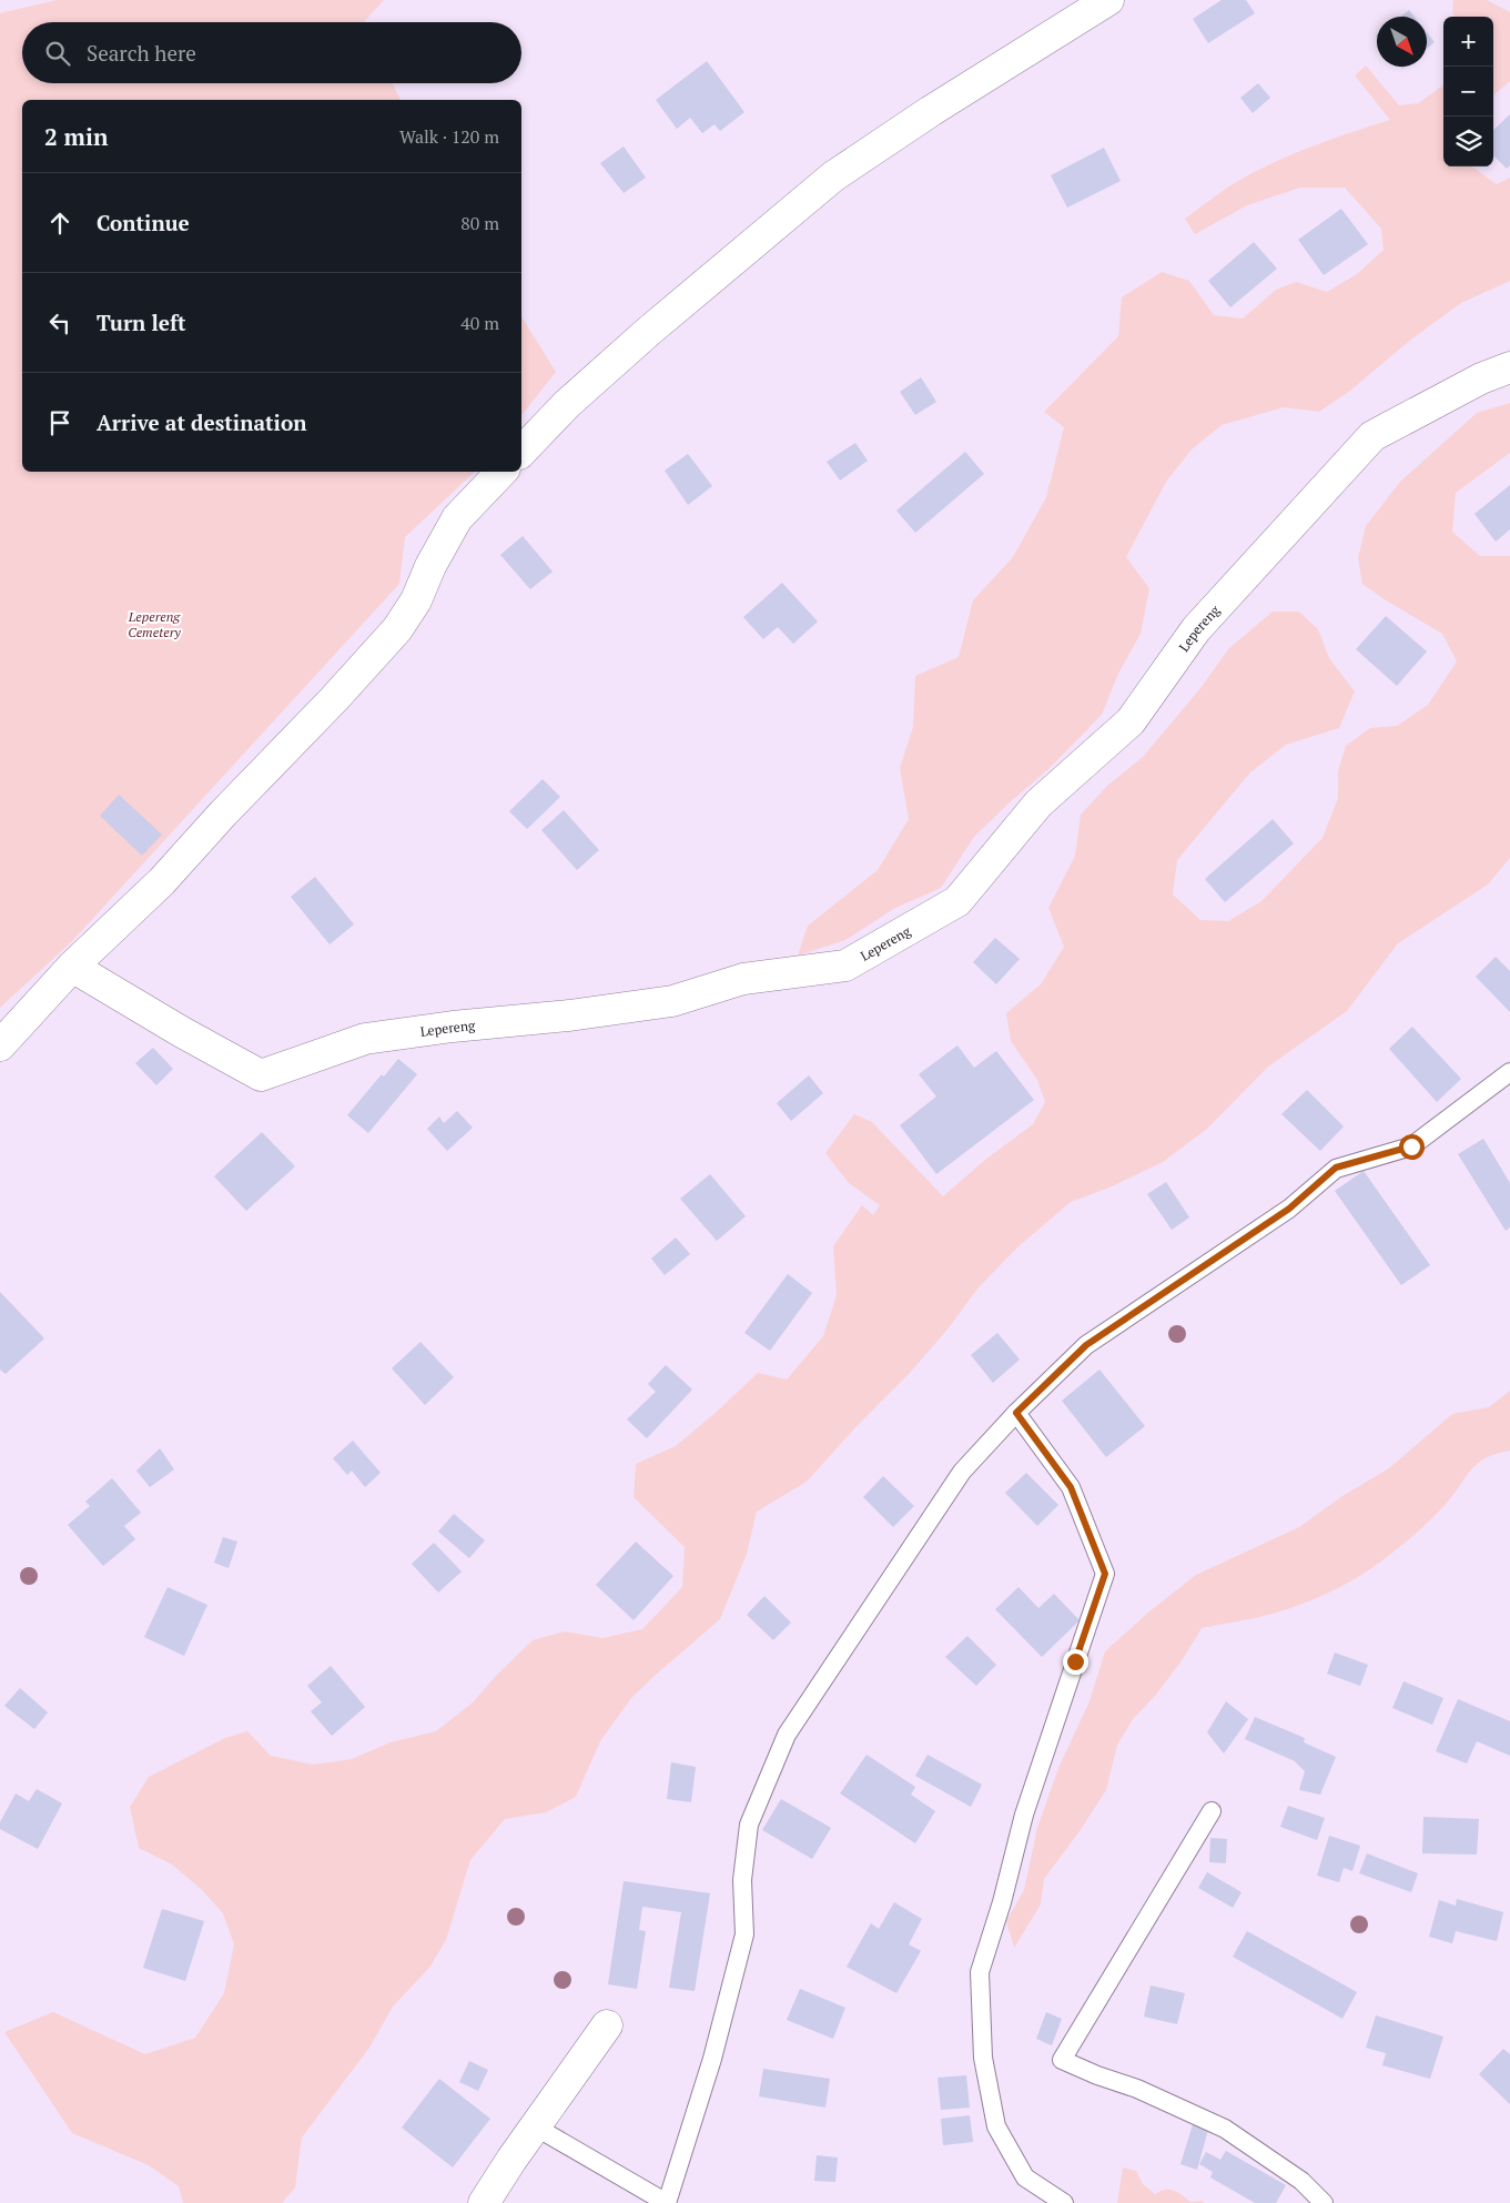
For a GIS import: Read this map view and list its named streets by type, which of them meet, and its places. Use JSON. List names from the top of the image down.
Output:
{
  "streets": {
    "street": ["Lepereng"]
  },
  "parks": ["Lepereng Cemetery"],
  "north": "bottom right",
  "page": {
    "map_buttons": ["+", "−"],
    "search": "Search here",
    "heading": ["2 min", "Walk · 120 m"],
    "list": [
      ["Continue", "80 m"],
      ["Turn left", "40 m"],
      "Arrive at destination"
    ]
  }
}
